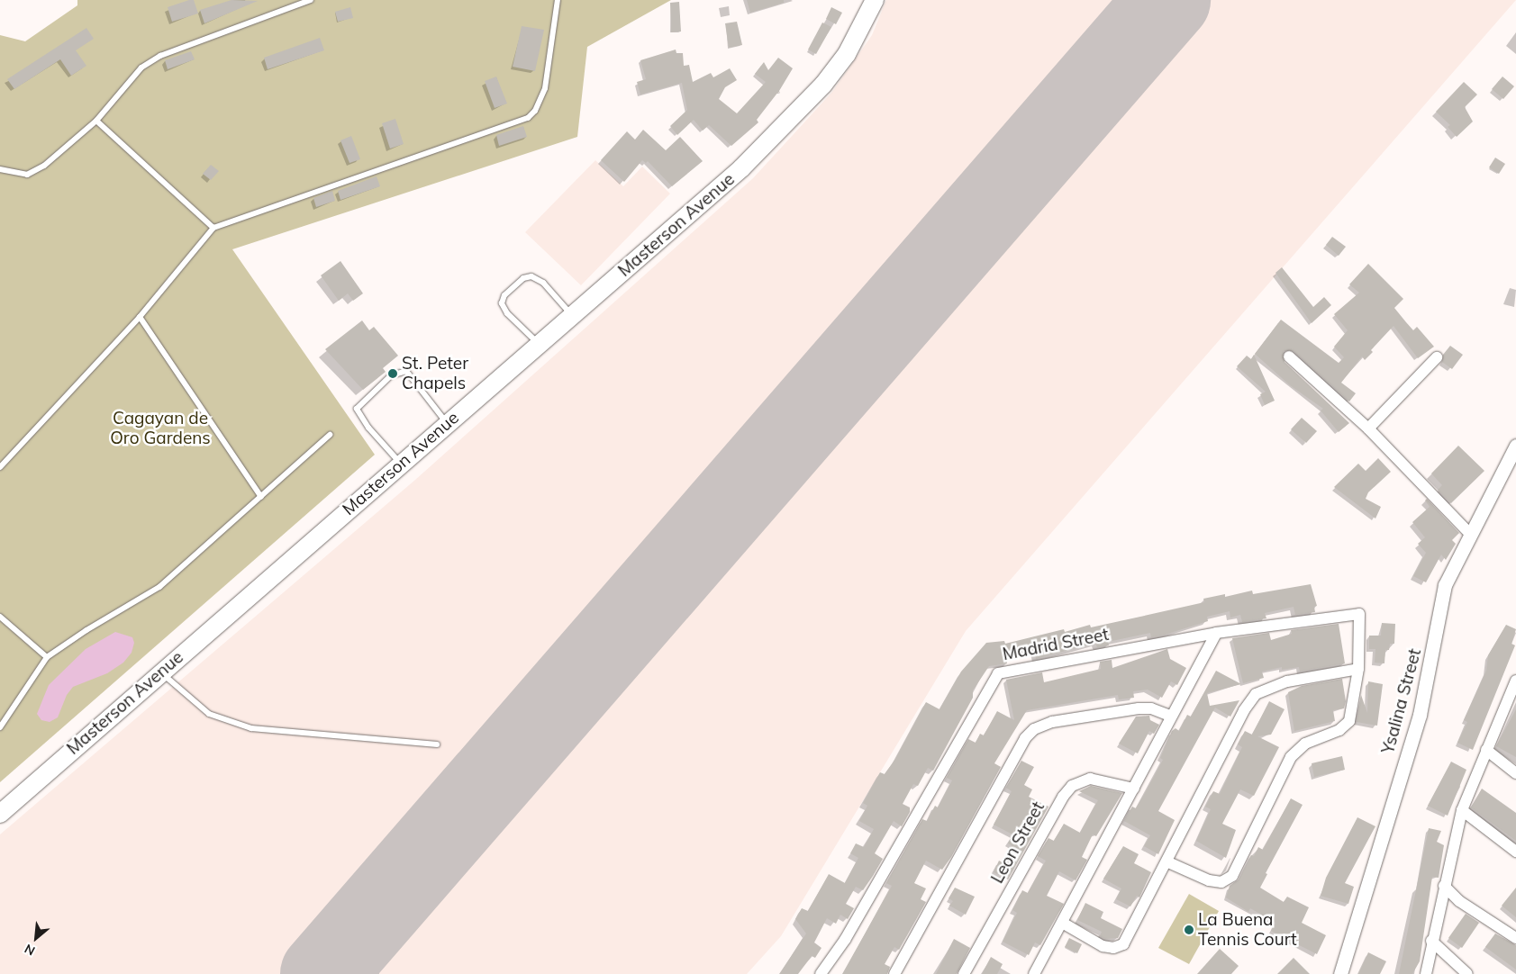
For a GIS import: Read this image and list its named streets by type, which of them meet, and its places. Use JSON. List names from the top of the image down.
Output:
{
  "streets": {
    "main road": ["Masterson Avenue"],
    "street": ["Madrid Street", "Ysalina Street", "Leon Street"]
  },
  "parks": ["Cagayan de Oro Gardens"],
  "places": ["St. Peter Chapels", "La Buena Tennis Court"],
  "north": "bottom left"
}
